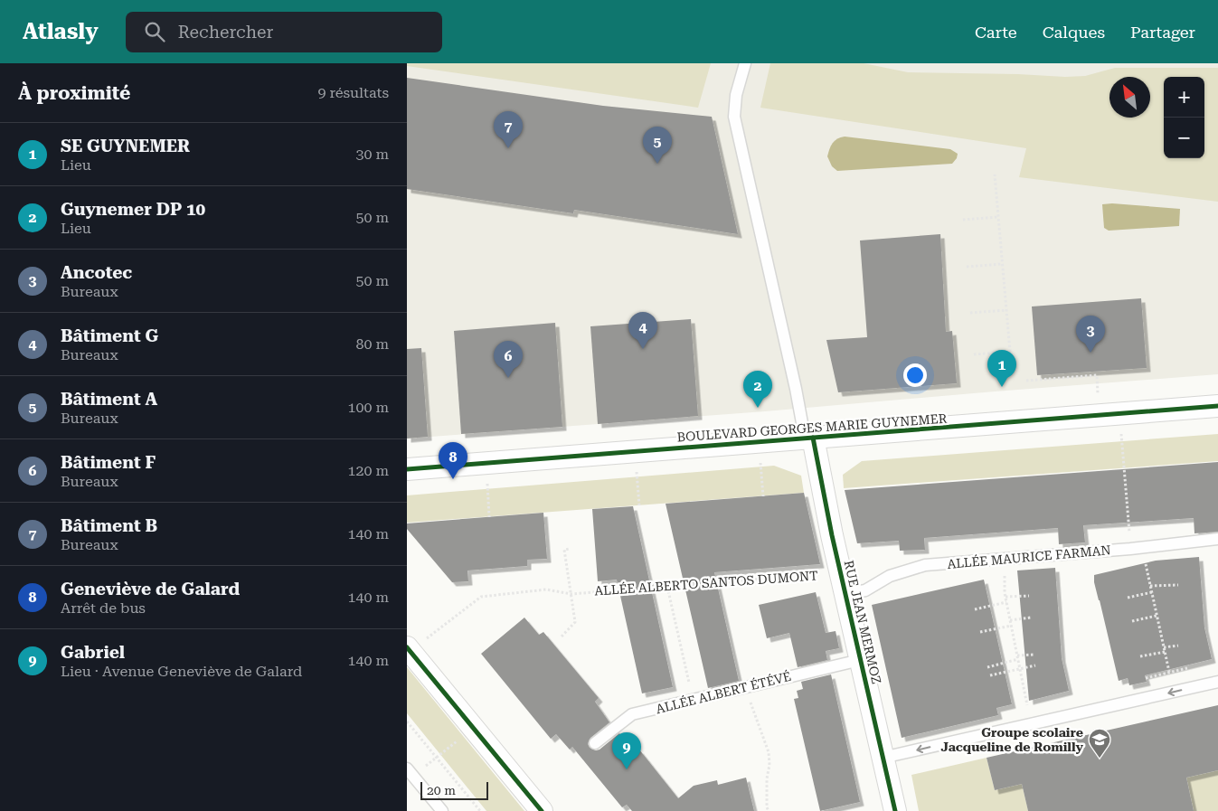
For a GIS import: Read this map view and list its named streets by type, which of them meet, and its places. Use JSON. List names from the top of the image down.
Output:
{
  "streets": {
    "street": ["BOULEVARD GEORGES MARIE GUYNEMER", "RUE JEAN MERMOZ"],
    "lane": ["ALLÉE MAURICE FARMAN", "ALLÉE ALBERT ÉTÉVÉ"],
    "path": ["ALLÉE ALBERTO SANTOS DUMONT"]
  },
  "crossings": [
    ["BOULEVARD GEORGES MARIE GUYNEMER", "RUE JEAN MERMOZ"],
    ["ALLÉE MAURICE FARMAN", "RUE JEAN MERMOZ"],
    ["ALLÉE ALBERTO SANTOS DUMONT", "RUE JEAN MERMOZ"],
    ["RUE JEAN MERMOZ", "ALLÉE ALBERT ÉTÉVÉ"]
  ],
  "places": {
    "school or university": ["Groupe scolaire Jacqueline de Romilly"]
  },
  "scale_bar": "20 m",
  "north": "top left",
  "page": {
    "header": "Atlasly",
    "search": "Rechercher",
    "nav": ["Carte", "Calques", "Partager"],
    "heading": ["À proximité", "9 résultats"],
    "map_buttons": ["+", "−"],
    "pins": [
      "7",
      "5",
      "4",
      "3",
      "6",
      "1",
      "2",
      "8",
      "9"
    ],
    "list": [
      {
        "mark": "1",
        "name": "SE GUYNEMER",
        "note": "Lieu",
        "value": "30 m"
      },
      {
        "mark": "2",
        "name": "Guynemer DP 10",
        "note": "Lieu",
        "value": "50 m"
      },
      {
        "mark": "3",
        "name": "Ancotec",
        "note": "Bureaux",
        "value": "50 m"
      },
      {
        "mark": "4",
        "name": "Bâtiment G",
        "note": "Bureaux",
        "value": "80 m"
      },
      {
        "mark": "5",
        "name": "Bâtiment A",
        "note": "Bureaux",
        "value": "100 m"
      },
      {
        "mark": "6",
        "name": "Bâtiment F",
        "note": "Bureaux",
        "value": "120 m"
      },
      {
        "mark": "7",
        "name": "Bâtiment B",
        "note": "Bureaux",
        "value": "140 m"
      },
      {
        "mark": "8",
        "name": "Geneviève de Galard",
        "note": "Arrêt de bus",
        "value": "140 m"
      },
      {
        "mark": "9",
        "name": "Gabriel",
        "note": "Lieu · Avenue Geneviève de Galard",
        "value": "140 m"
      }
    ],
    "scale": "20 m"
  }
}
